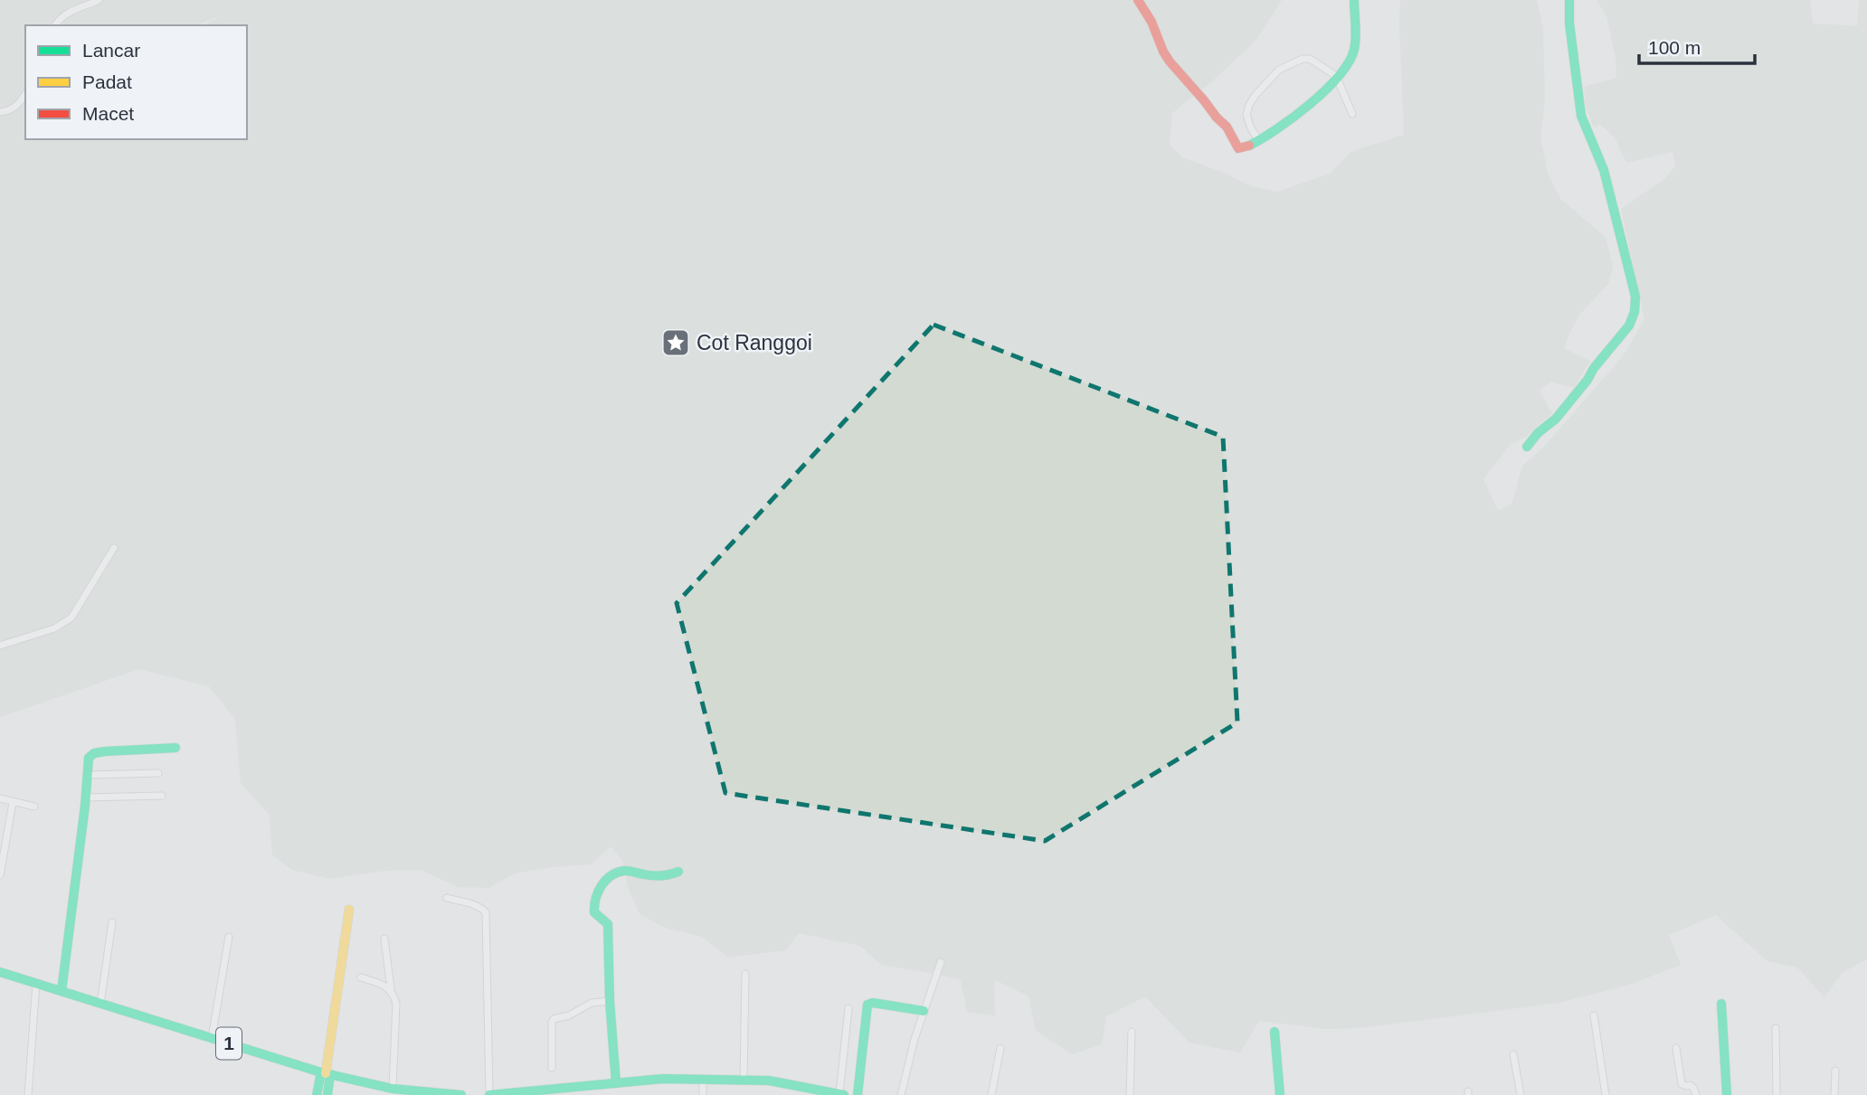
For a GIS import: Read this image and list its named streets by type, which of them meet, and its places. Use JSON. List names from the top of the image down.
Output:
{
  "streets": {
    "main road": ["1"]
  },
  "places": {
    "place": ["Cot Ranggoi"]
  },
  "legend": ["Lancar", "Padat", "Macet"],
  "scale_bar": "100 m"
}
